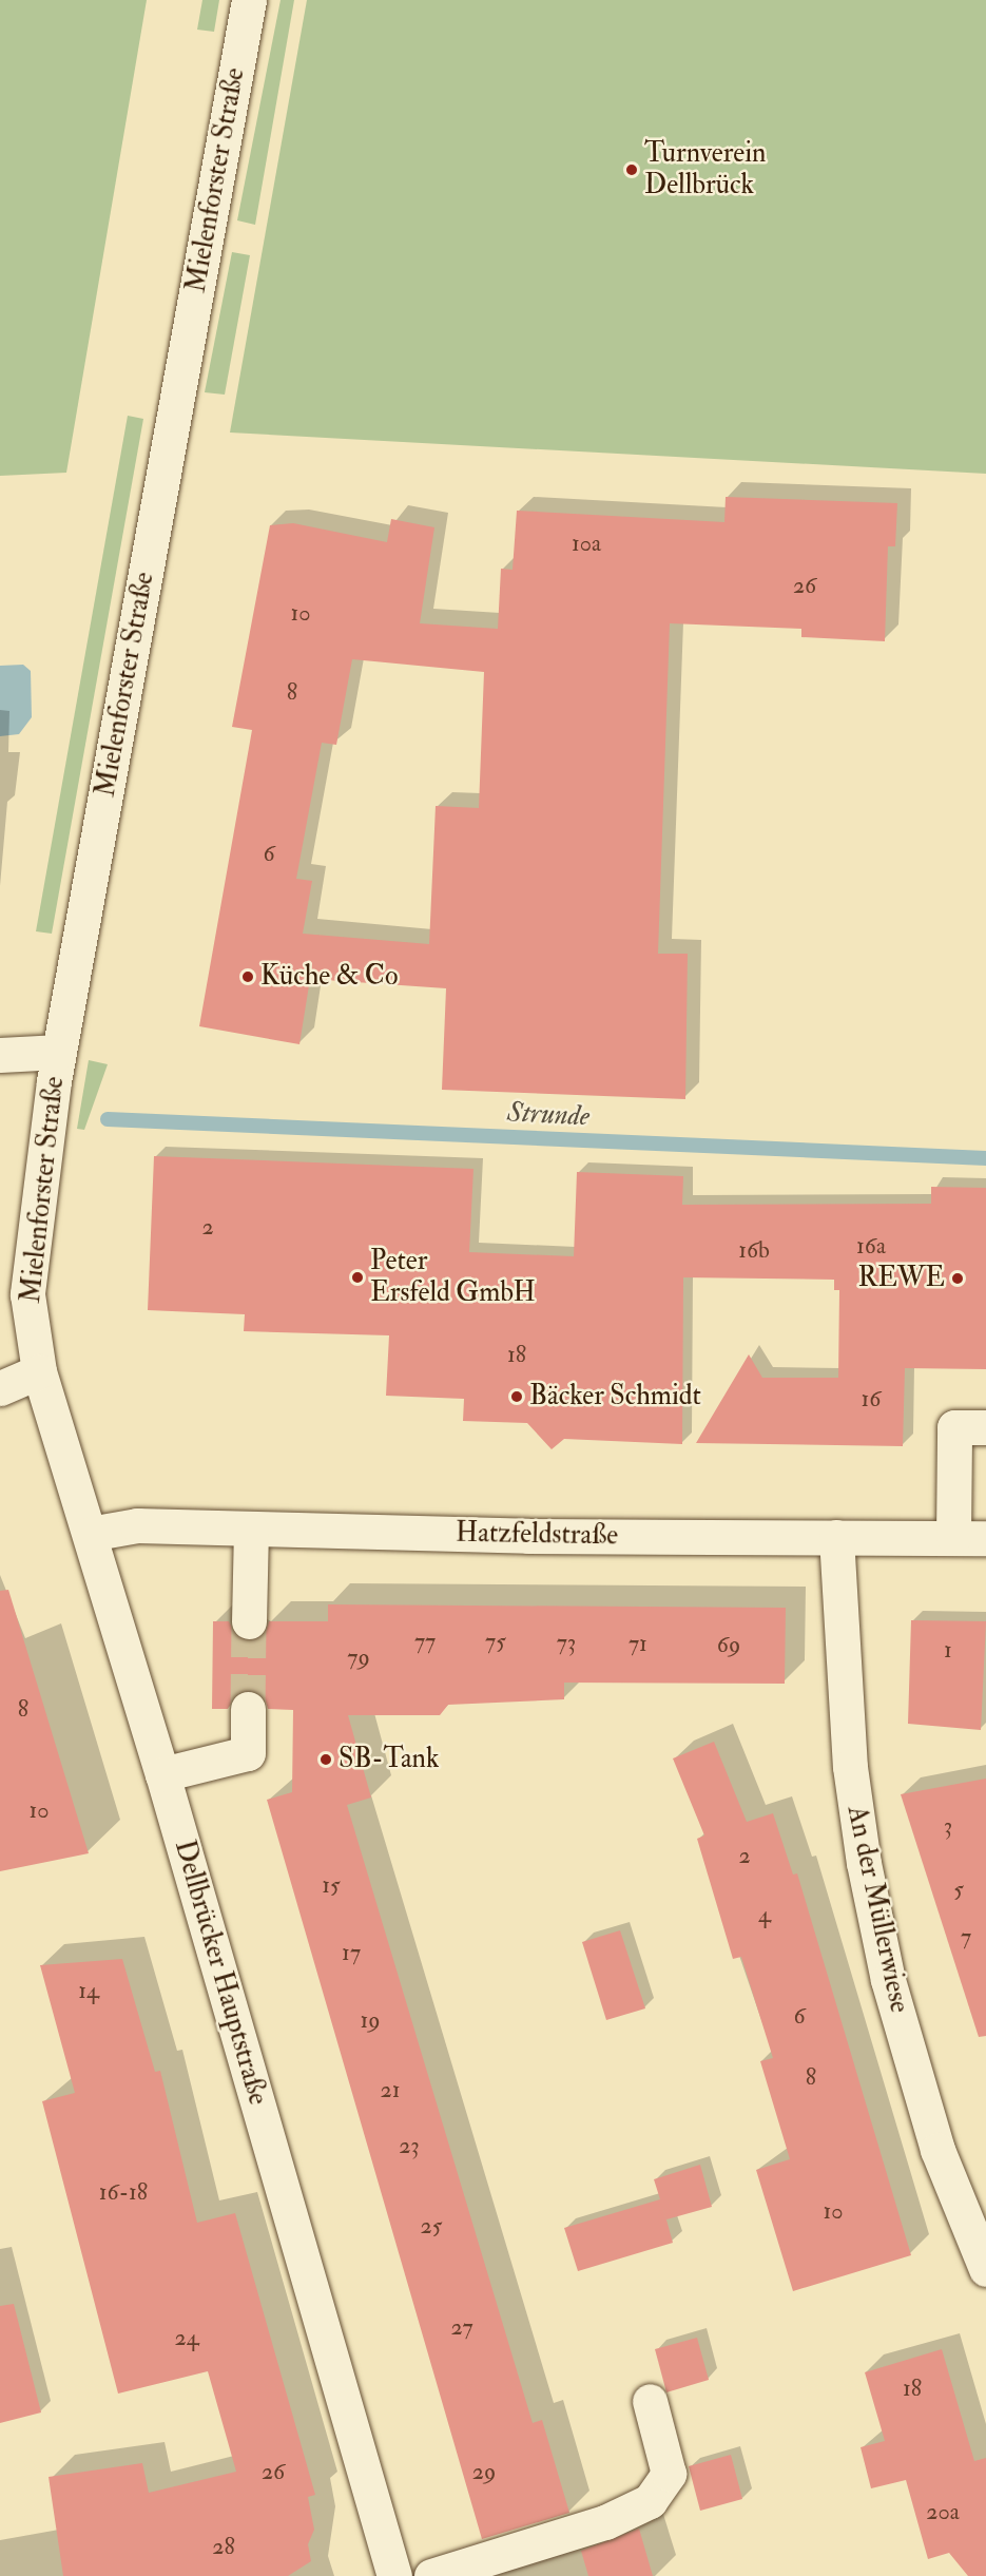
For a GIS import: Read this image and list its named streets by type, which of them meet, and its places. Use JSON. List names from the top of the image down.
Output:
{
  "streets": {
    "street": [
      "Mielenforster Straße",
      "Hatzfeldstraße",
      "An der Müllerwiese",
      "Dellbrücker Hauptstraße"
    ]
  },
  "crossings": [
    ["Mielenforster Straße", "Dellbrücker Hauptstraße"],
    ["Hatzfeldstraße", "An der Müllerwiese"],
    ["Hatzfeldstraße", "Dellbrücker Hauptstraße"]
  ],
  "water": ["Strunde"],
  "places": [
    "Turnverein Dellbrück",
    "Küche & Co",
    "Peter Ersfeld GmbH",
    "REWE",
    "Bäcker Schmidt",
    "SB-Tank"
  ],
  "house_numbers": [
    "10a",
    "26",
    "10",
    "8",
    "6",
    "2",
    "16a",
    "16b",
    "18",
    "16",
    "77",
    "75",
    "73",
    "71",
    "69",
    "1",
    "79",
    "8",
    "10",
    "3",
    "2",
    "15",
    "5",
    "4",
    "7",
    "17",
    "14",
    "6",
    "19",
    "8",
    "21",
    "23",
    "16-18",
    "10",
    "25",
    "27",
    "24",
    "18",
    "26",
    "29",
    "20a",
    "28"
  ]
}
